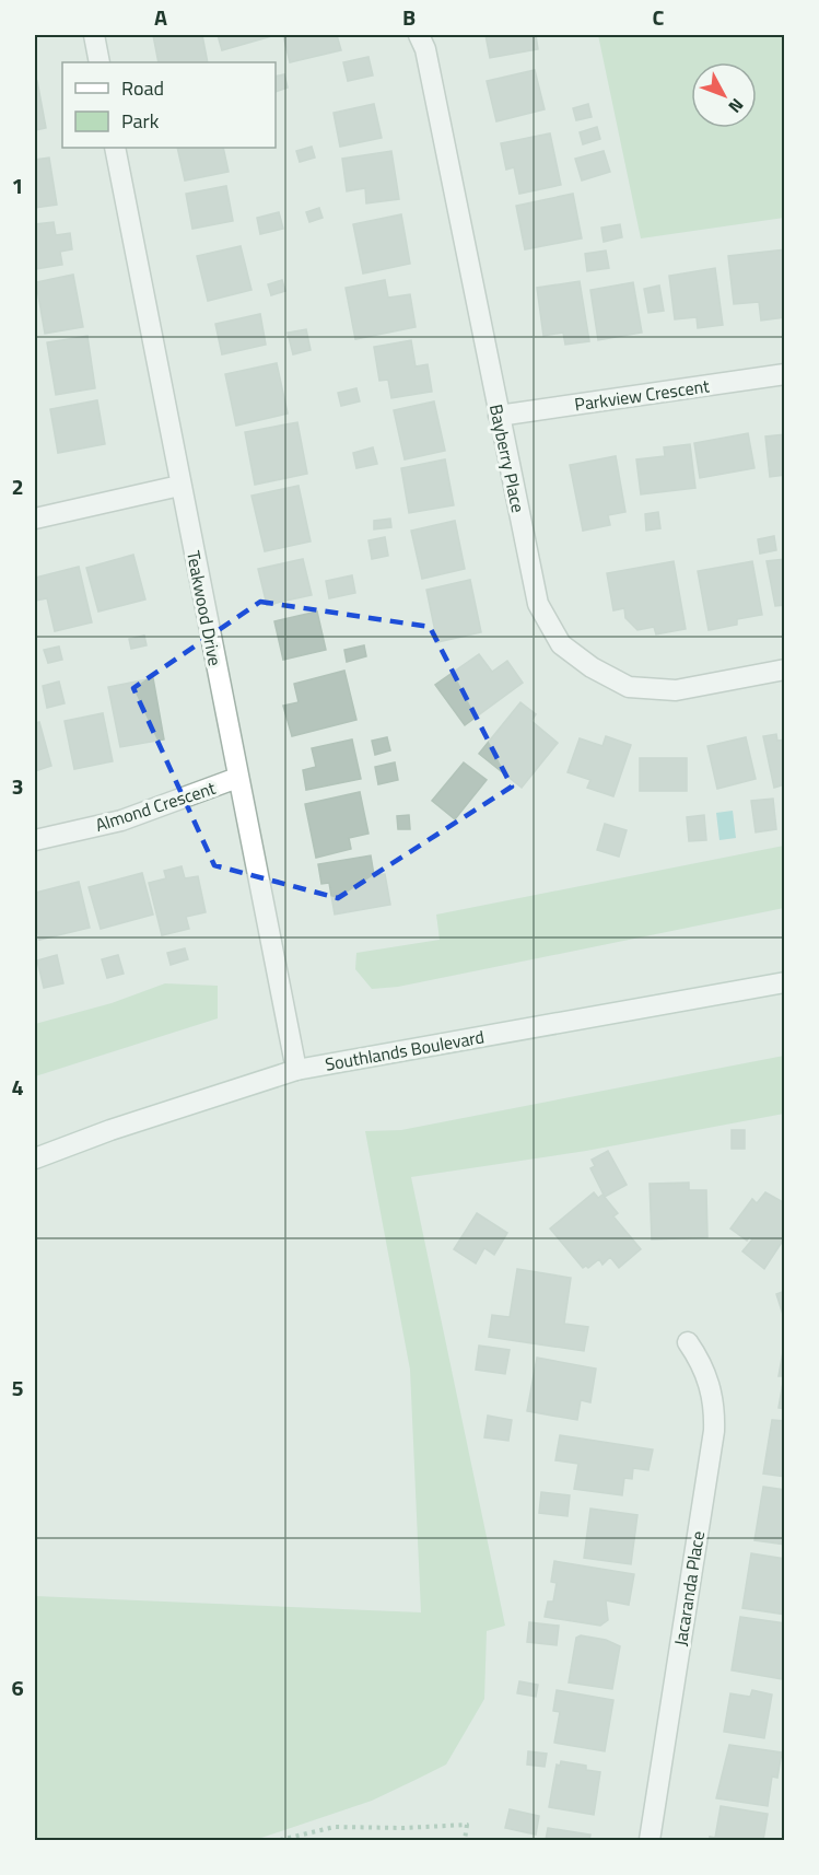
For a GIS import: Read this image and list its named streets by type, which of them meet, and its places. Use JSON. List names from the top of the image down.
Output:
{
  "streets": {
    "street": [
      "Parkview Crescent",
      "Bayberry Place",
      "Teakwood Drive",
      "Almond Crescent",
      "Southlands Boulevard",
      "Jacaranda Place"
    ]
  },
  "crossings": [
    ["Parkview Crescent", "Bayberry Place"],
    ["Teakwood Drive", "Almond Crescent"],
    ["Teakwood Drive", "Southlands Boulevard"]
  ],
  "legend": ["Road", "Park"],
  "north": "bottom right",
  "grid": {
    "columns": ["A", "B", "C"],
    "rows": [
      "1",
      "2",
      "3",
      "4",
      "5",
      "6"
    ]
  }
}
